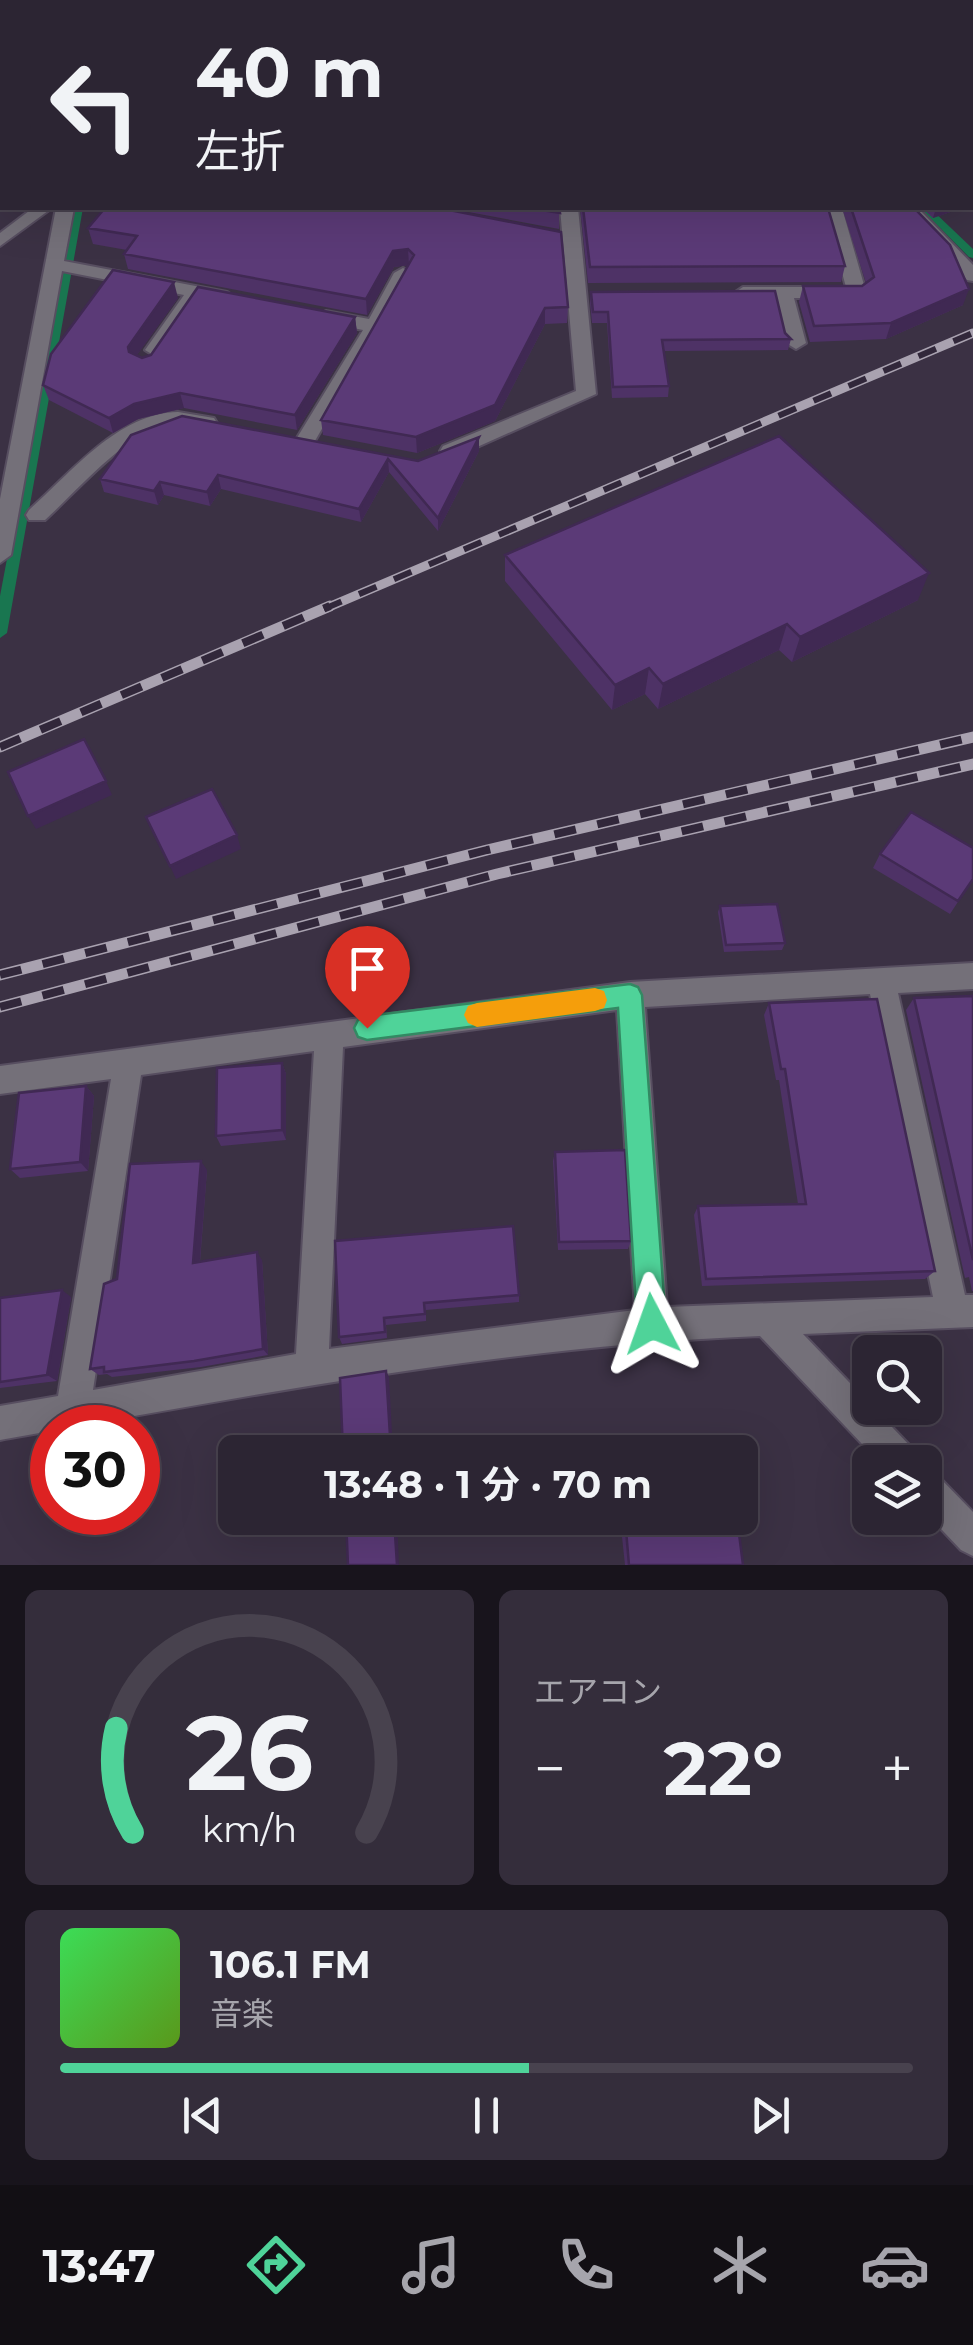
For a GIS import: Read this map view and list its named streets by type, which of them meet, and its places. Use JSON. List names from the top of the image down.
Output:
{
  "page": {
    "turn": ["40 m", "左折"],
    "limit": "30",
    "trip": "13:48 · 1 分 · 70 m",
    "tile": "エアコン",
    "heat": ["−", "22°", "+"],
    "song": ["106.1 FM", "音楽"],
    "tabs": "13:47",
    "gauge": ["26", "km/h"]
  }
}
